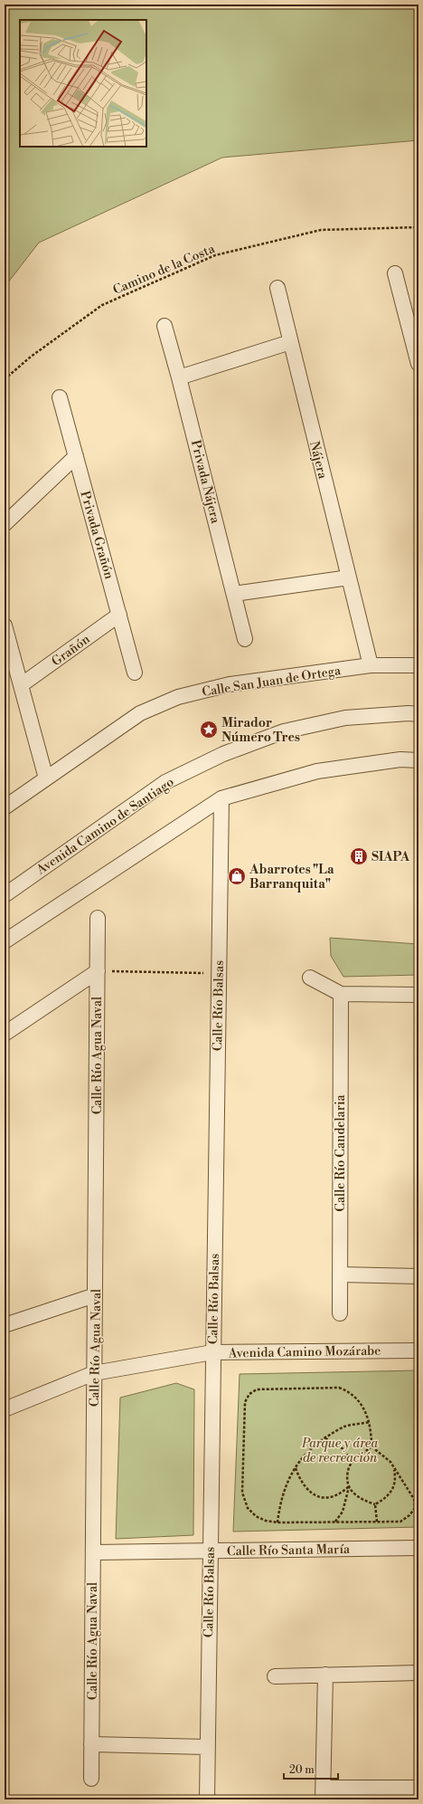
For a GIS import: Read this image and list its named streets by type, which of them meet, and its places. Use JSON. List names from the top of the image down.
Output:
{
  "streets": {
    "street": [
      "Nájera",
      "Privada Nájera",
      "Privada Grañón",
      "Grañón",
      "Calle San Juan de Ortega",
      "Avenida Camino de Santiago",
      "Calle Río Balsas",
      "Calle Río Agua Naval",
      "Calle Río Candelaria",
      "Avenida Camino Mozárabe",
      "Calle Río Santa María"
    ],
    "path": ["Camino de la Costa"]
  },
  "crossings": [
    ["Nájera", "Calle San Juan de Ortega"],
    ["Privada Grañón", "Grañón"],
    ["Calle Río Balsas", "Avenida Camino Mozárabe"],
    ["Calle Río Balsas", "Calle Río Santa María"],
    ["Calle Río Agua Naval", "Avenida Camino Mozárabe"],
    ["Calle Río Agua Naval", "Calle Río Santa María"]
  ],
  "parks": ["Parque y área de recreación"],
  "places": {
    "place": ["Mirador Número Tres"],
    "building": ["SIAPA"],
    "shop": ["Abarrotes \"La Barranquita\""]
  },
  "scale_bar": "20 m"
}
